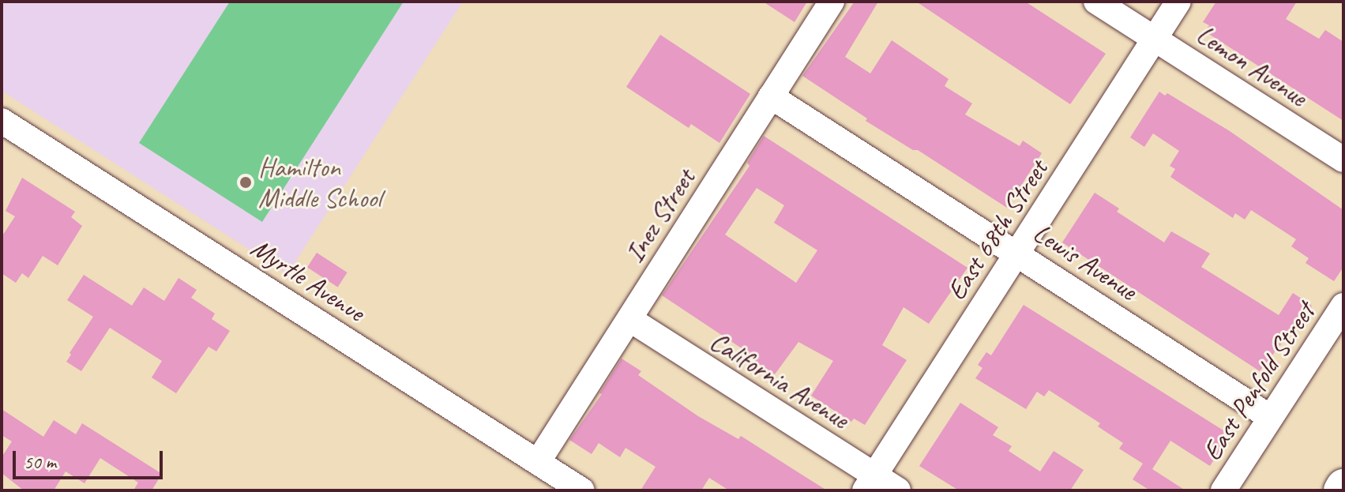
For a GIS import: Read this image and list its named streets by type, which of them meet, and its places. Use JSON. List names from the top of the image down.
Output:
{
  "streets": {
    "street": [
      "Lemon Avenue",
      "Inez Street",
      "East 68th Street",
      "Lewis Avenue",
      "Myrtle Avenue",
      "California Avenue",
      "East Penfold Street"
    ]
  },
  "crossings": [
    ["Lemon Avenue", "East 68th Street"],
    ["Inez Street", "Lewis Avenue"],
    ["Inez Street", "Myrtle Avenue"],
    ["Inez Street", "California Avenue"],
    ["East 68th Street", "Lewis Avenue"],
    ["East 68th Street", "California Avenue"],
    ["Lewis Avenue", "East Penfold Street"]
  ],
  "places": ["Hamilton Middle School"],
  "scale_bar": "50 m"
}
